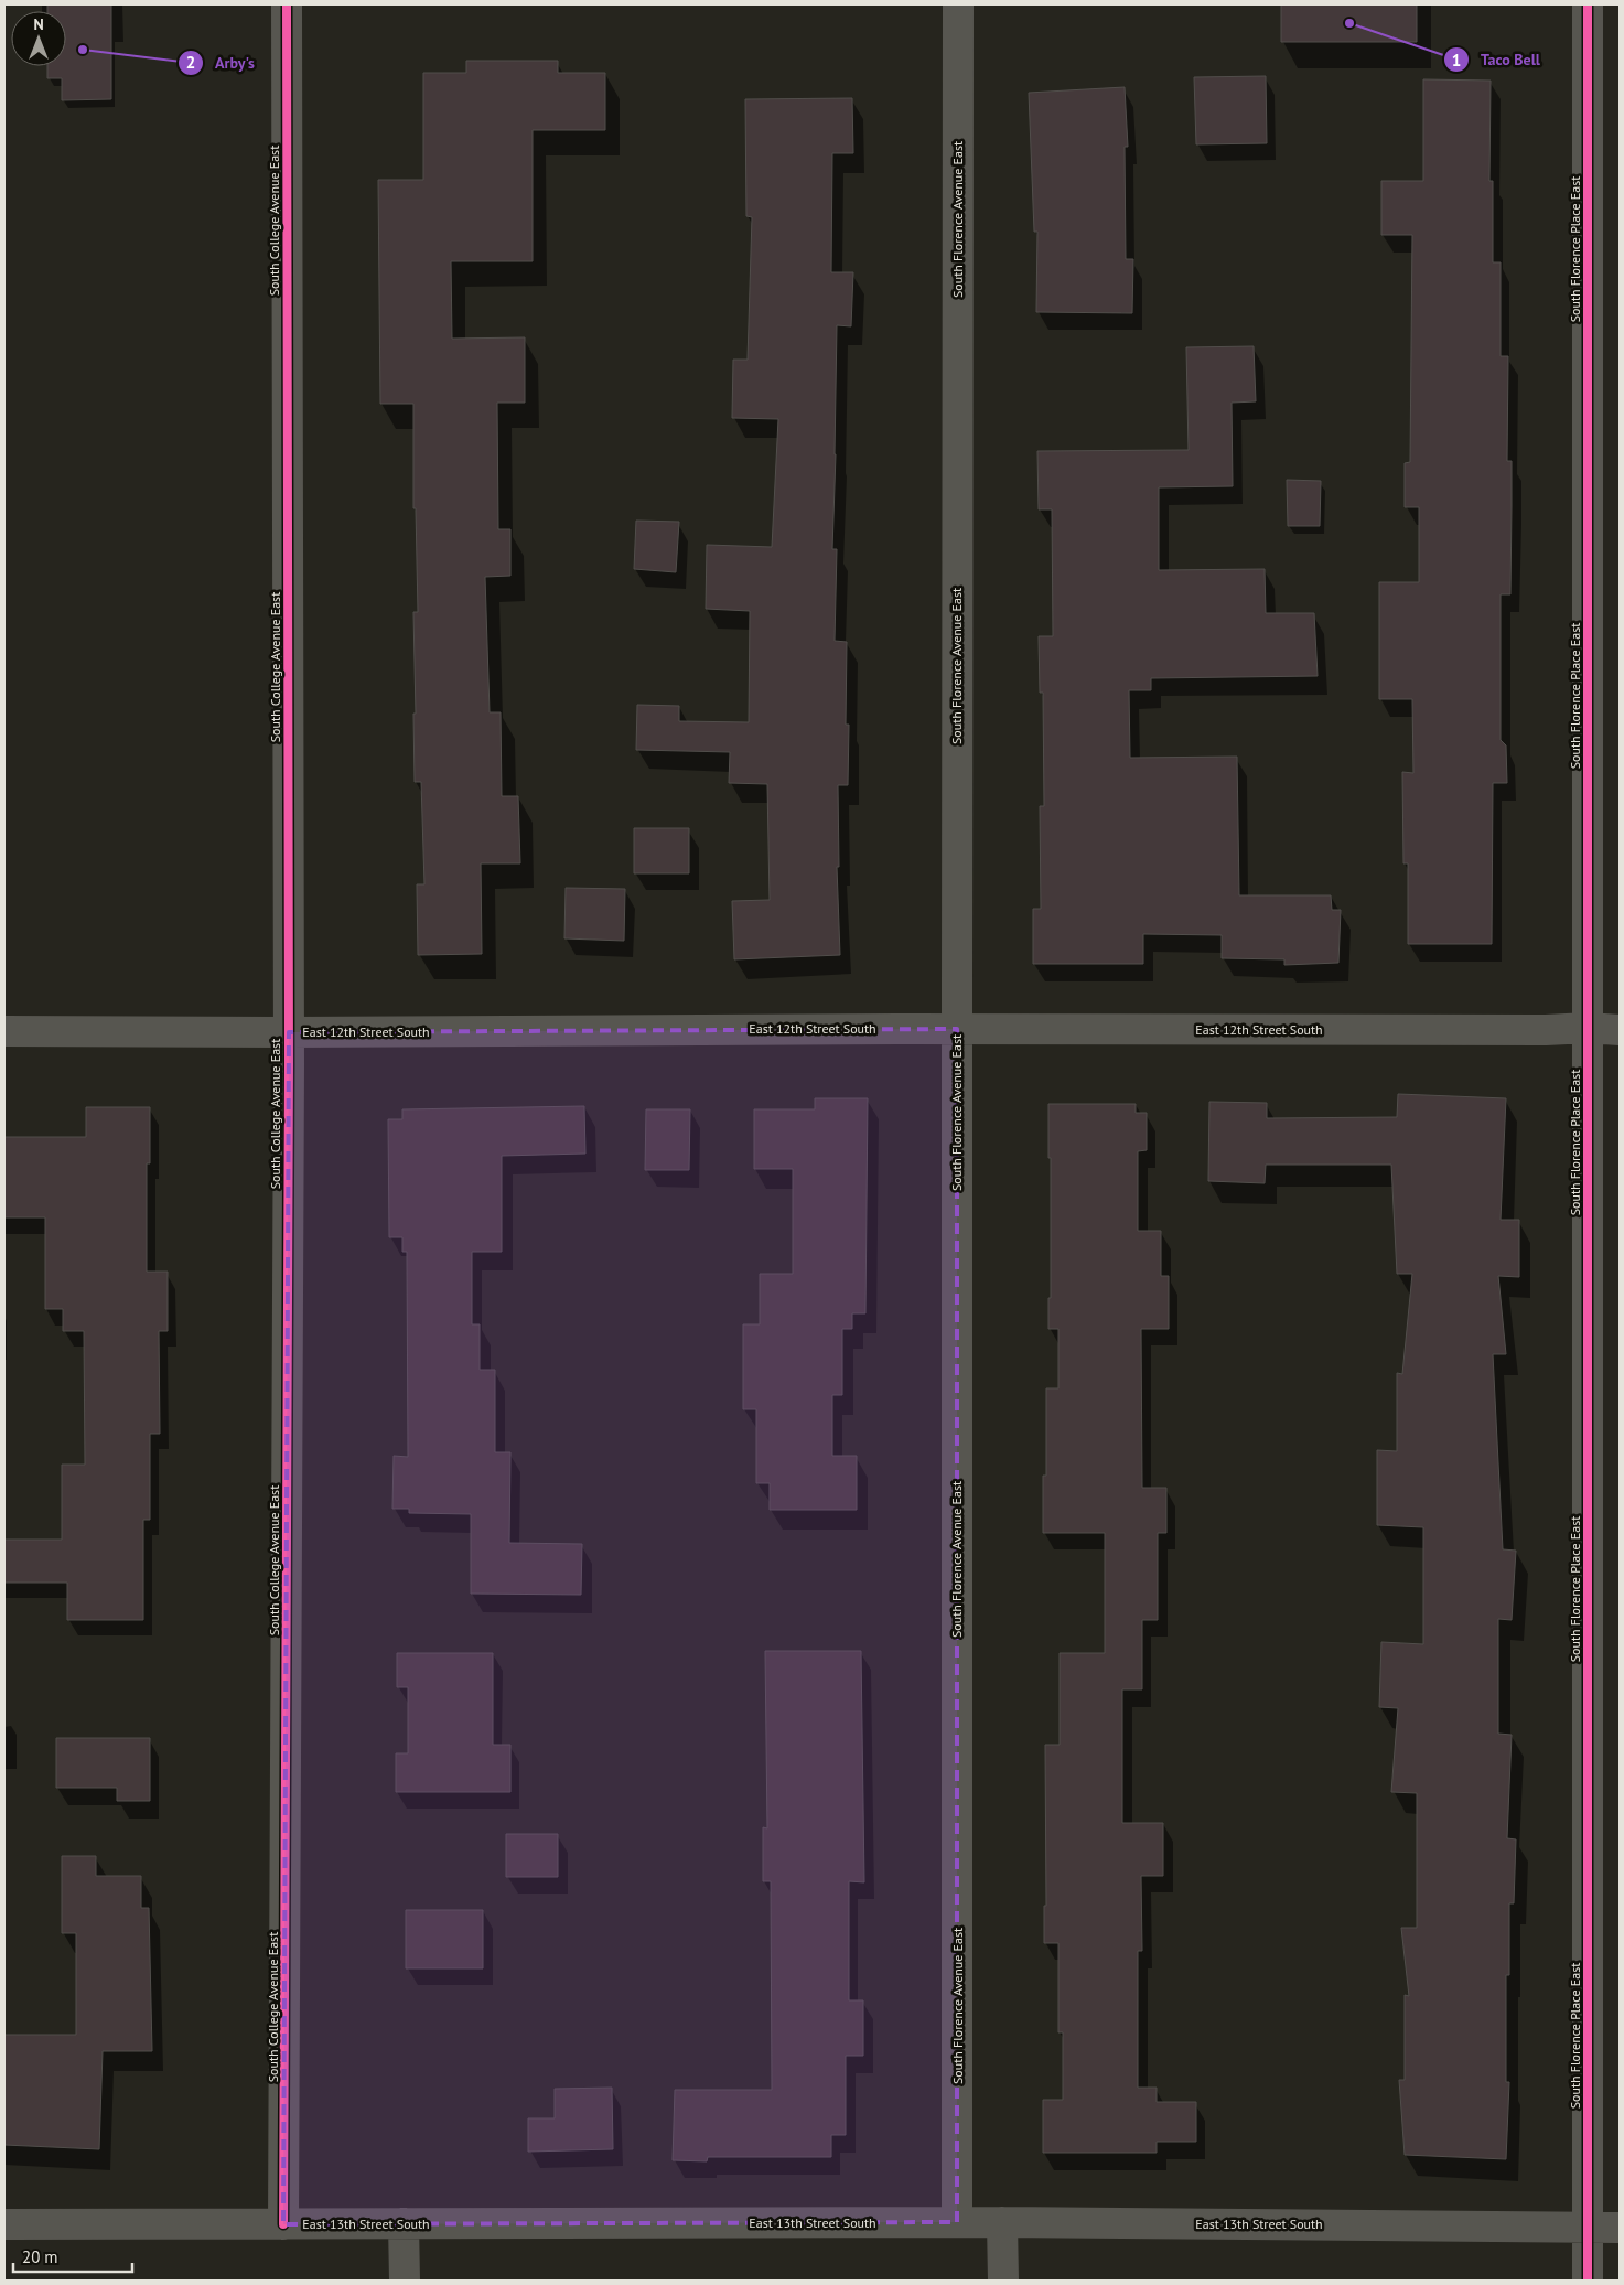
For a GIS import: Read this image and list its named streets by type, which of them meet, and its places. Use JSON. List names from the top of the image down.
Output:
{
  "streets": {
    "street": [
      "South Florence Avenue East",
      "South College Avenue East",
      "South Florence Place East",
      "East 12th Street South",
      "East 13th Street South"
    ]
  },
  "crossings": [
    ["South Florence Avenue East", "East 12th Street South"],
    ["South Florence Avenue East", "East 13th Street South"],
    ["South College Avenue East", "East 12th Street South"],
    ["South College Avenue East", "East 13th Street South"],
    ["South Florence Place East", "East 12th Street South"],
    ["South Florence Place East", "East 13th Street South"]
  ],
  "places": ["Taco Bell", "Arby's"],
  "scale_bar": "20 m",
  "north": "top"
}
